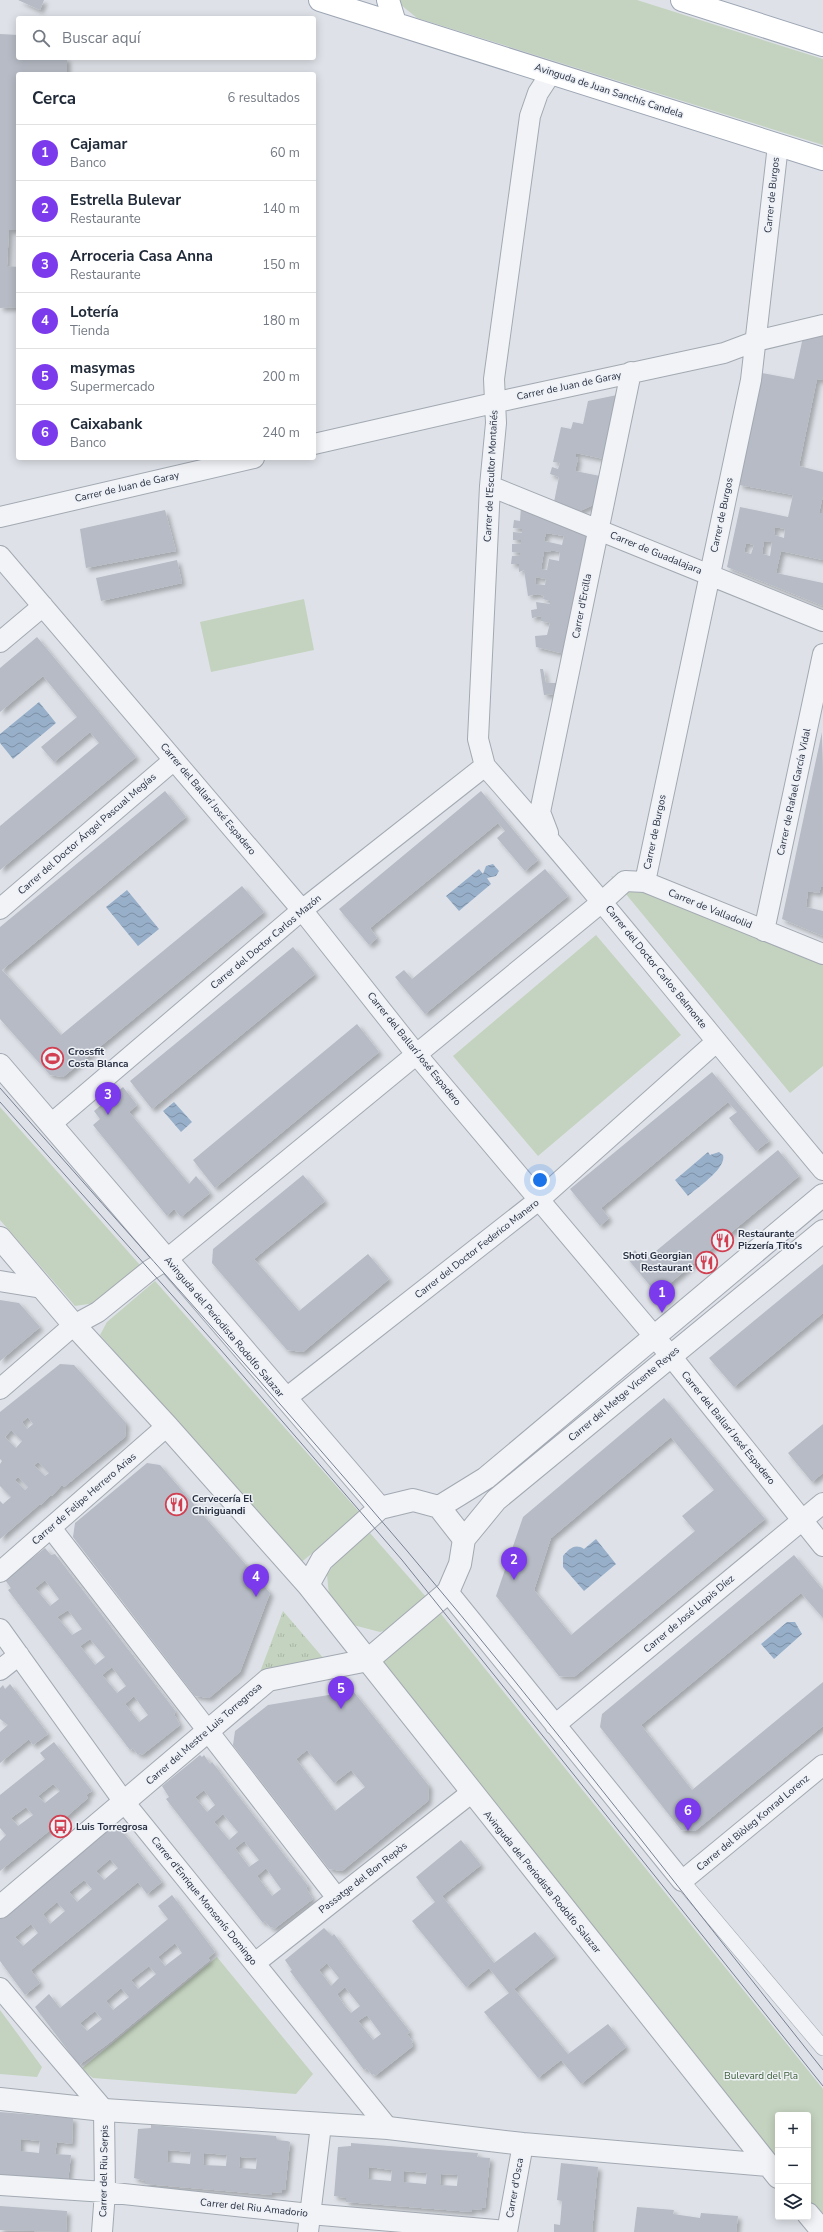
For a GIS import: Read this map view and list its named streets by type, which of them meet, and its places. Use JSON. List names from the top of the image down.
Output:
{
  "streets": {
    "main road": ["Avinguda de Juan Sanchís Candela"],
    "street": [
      "Carrer de Burgos",
      "Carrer de Juan de Garay",
      "Carrer de l'Escultor Montañés",
      "Carrer de Guadalajara",
      "Carrer d'Ercilla",
      "Carrer de Rafael García Vidal",
      "Carrer del Ballarí José Espadero",
      "Carrer del Doctor Ángel Pascual Megías",
      "Carrer de Valladolid",
      "Carrer del Doctor Carlos Mazón",
      "Carrer del Doctor Carlos Belmonte",
      "Carrer del Doctor Federico Manero",
      "Avinguda del Periodista Rodolfo Salazar",
      "Carrer del Metge Vicente Reyes",
      "Carrer de Felipe Herrero Arias",
      "Carrer de José Llopis Díez",
      "Carrer del Mestre Luis Torregrosa",
      "Carrer del Biòleg Konrad Lorenz",
      "Passatge del Bon Repòs",
      "Carrer d'Enrique Monsonís Domingo",
      "Carrer del Riu Serpis",
      "Carrer d'Osca",
      "Carrer del Riu Amadorio"
    ]
  },
  "crossings": [
    ["Avinguda de Juan Sanchís Candela", "Carrer de Burgos"],
    ["Avinguda de Juan Sanchís Candela", "Carrer de l'Escultor Montañés"],
    ["Carrer de Burgos", "Carrer de Juan de Garay"],
    ["Carrer de Burgos", "Carrer de Guadalajara"],
    ["Carrer de Burgos", "Carrer de Valladolid"],
    ["Carrer de Juan de Garay", "Carrer de l'Escultor Montañés"],
    ["Carrer de Juan de Garay", "Carrer d'Ercilla"],
    ["Carrer de l'Escultor Montañés", "Carrer de Guadalajara"],
    ["Carrer de l'Escultor Montañés", "Carrer del Doctor Carlos Mazón"],
    ["Carrer de l'Escultor Montañés", "Carrer del Doctor Carlos Belmonte"],
    ["Carrer de Guadalajara", "Carrer d'Ercilla"],
    ["Carrer d'Ercilla", "Carrer del Doctor Carlos Belmonte"],
    ["Carrer de Rafael García Vidal", "Carrer de Valladolid"],
    ["Carrer del Ballarí José Espadero", "Carrer del Doctor Ángel Pascual Megías"],
    ["Carrer del Ballarí José Espadero", "Carrer de Valladolid"],
    ["Carrer del Ballarí José Espadero", "Carrer del Doctor Carlos Mazón"],
    ["Carrer del Ballarí José Espadero", "Carrer del Doctor Federico Manero"],
    ["Carrer del Ballarí José Espadero", "Carrer del Metge Vicente Reyes"],
    ["Carrer del Ballarí José Espadero", "Carrer de José Llopis Díez"],
    ["Carrer de Valladolid", "Carrer del Doctor Carlos Belmonte"],
    ["Carrer de Valladolid", "Avinguda del Periodista Rodolfo Salazar"],
    ["Carrer del Doctor Carlos Mazón", "Carrer del Doctor Carlos Belmonte"],
    ["Carrer del Doctor Carlos Mazón", "Avinguda del Periodista Rodolfo Salazar"],
    ["Carrer del Doctor Carlos Belmonte", "Carrer del Doctor Federico Manero"],
    ["Carrer del Doctor Federico Manero", "Avinguda del Periodista Rodolfo Salazar"],
    ["Avinguda del Periodista Rodolfo Salazar", "Carrer de Felipe Herrero Arias"],
    ["Avinguda del Periodista Rodolfo Salazar", "Carrer del Mestre Luis Torregrosa"],
    ["Avinguda del Periodista Rodolfo Salazar", "Passatge del Bon Repòs"],
    ["Carrer del Mestre Luis Torregrosa", "Carrer d'Enrique Monsonís Domingo"],
    ["Passatge del Bon Repòs", "Carrer d'Enrique Monsonís Domingo"],
    ["Carrer del Riu Serpis", "Carrer del Riu Amadorio"],
    ["Carrer d'Osca", "Carrer del Riu Amadorio"]
  ],
  "parks": ["Bulevard del Pla"],
  "places": {
    "sports": ["Crossfit Costa Blanca"],
    "restaurant": ["Restaurante Pizzería Tito's", "Shoti Georgian Restaurant", "Cervecería El Chiriguandi"],
    "bus stop": ["Luis Torregrosa"]
  },
  "page": {
    "search": "Buscar aquí",
    "heading": ["Cerca", "6 resultados"],
    "list": [
      {
        "mark": "1",
        "name": "Cajamar",
        "note": "Banco",
        "value": "60 m"
      },
      {
        "mark": "2",
        "name": "Estrella Bulevar",
        "note": "Restaurante",
        "value": "140 m"
      },
      {
        "mark": "3",
        "name": "Arroceria Casa Anna",
        "note": "Restaurante",
        "value": "150 m"
      },
      {
        "mark": "4",
        "name": "Lotería",
        "note": "Tienda",
        "value": "180 m"
      },
      {
        "mark": "5",
        "name": "masymas",
        "note": "Supermercado",
        "value": "200 m"
      },
      {
        "mark": "6",
        "name": "Caixabank",
        "note": "Banco",
        "value": "240 m"
      }
    ],
    "pins": [
      "3",
      "1",
      "2",
      "4",
      "5",
      "6"
    ],
    "map_buttons": ["+", "−"]
  }
}
